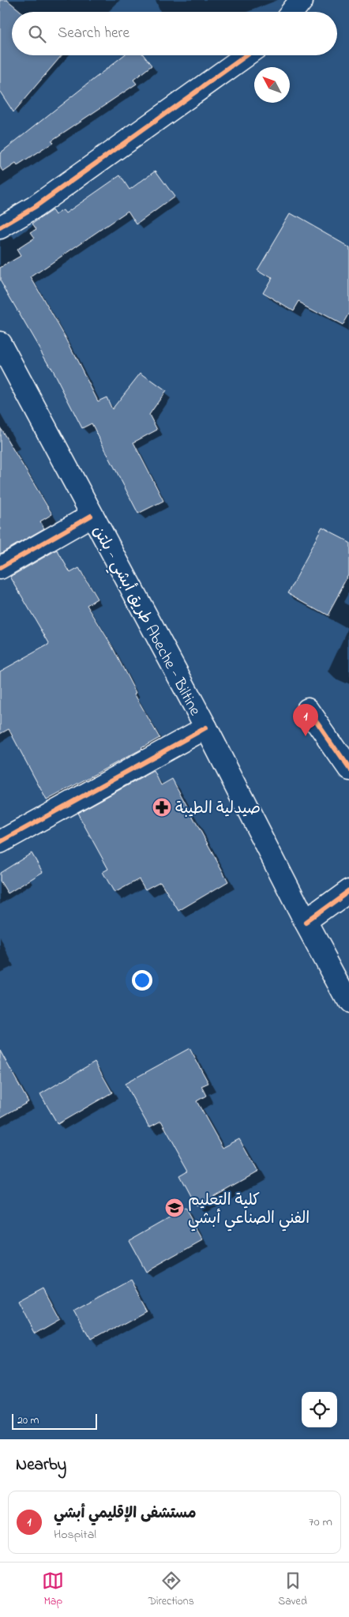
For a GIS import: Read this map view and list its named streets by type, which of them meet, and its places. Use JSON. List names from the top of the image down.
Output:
{
  "streets": {
    "street": ["طريق أبشي - بلتن Abeche - Biltine"]
  },
  "places": {
    "pharmacy": ["صيدلية الطيبة"],
    "school or university": ["كلية التعليم الفني الصناعي أبشي"]
  },
  "scale_bar": "20 m",
  "north": "top left",
  "page": {
    "search": "Search here",
    "pins": "1",
    "scale": "20 m",
    "heading": "Nearby",
    "list": [
      {
        "mark": "1",
        "name": "مستشفى الإقليمي أبشي",
        "note": "Hospital",
        "value": "70 m"
      }
    ],
    "nav": ["Map", "Directions", "Saved"]
  }
}
